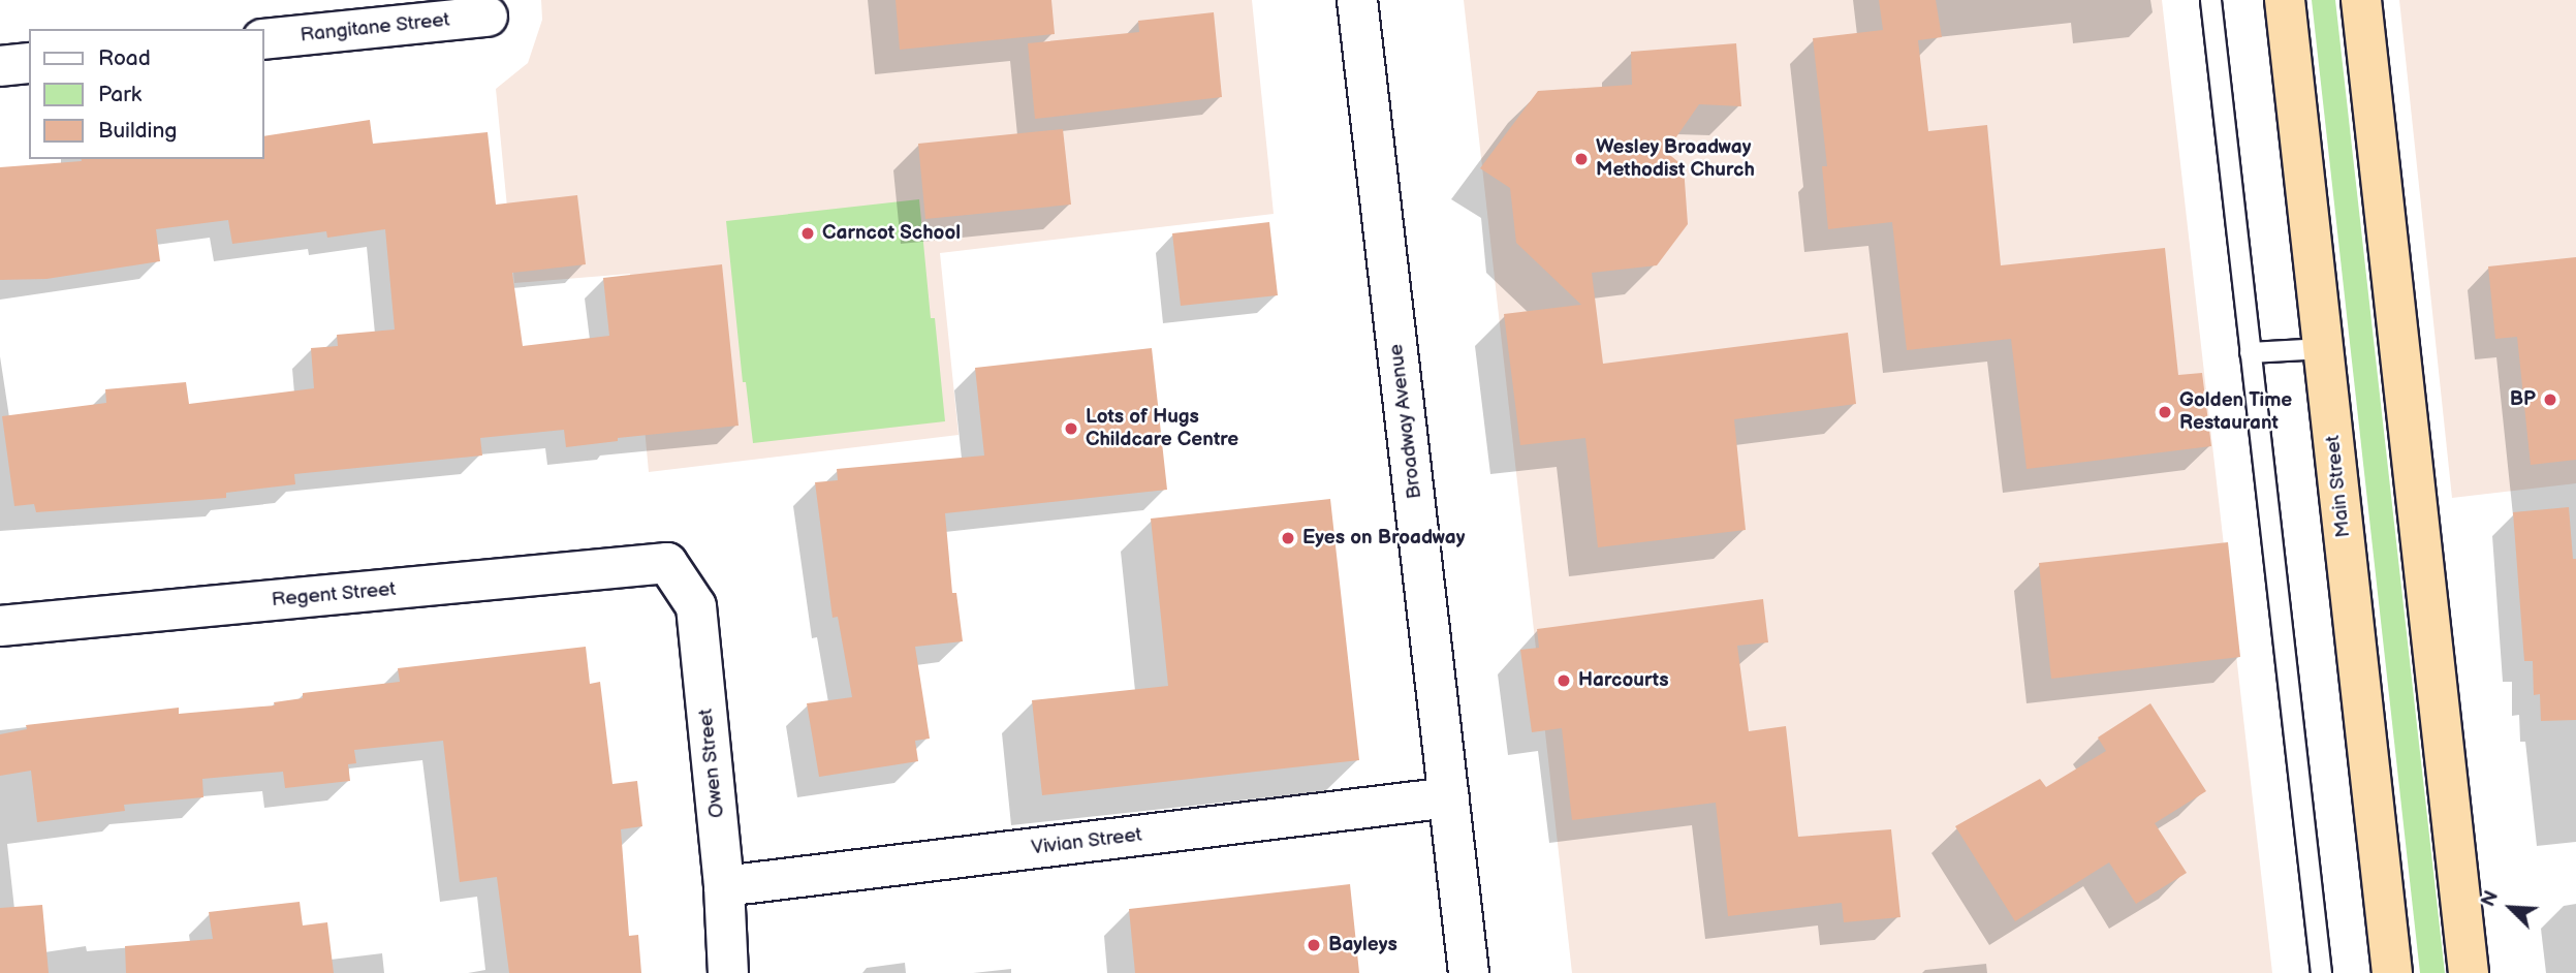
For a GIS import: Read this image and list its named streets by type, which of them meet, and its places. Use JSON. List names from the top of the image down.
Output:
{
  "streets": {
    "highway": ["Main Street"],
    "street": [
      "Rangitane Street",
      "Broadway Avenue",
      "Regent Street",
      "Owen Street",
      "Vivian Street"
    ]
  },
  "crossings": [
    ["Broadway Avenue", "Vivian Street"],
    ["Regent Street", "Owen Street"],
    ["Owen Street", "Vivian Street"]
  ],
  "places": [
    "Wesley Broadway Methodist Church",
    "Carncot School",
    "BP",
    "Golden Time Restaurant",
    "Lots of Hugs Childcare Centre",
    "Eyes on Broadway",
    "Harcourts",
    "Bayleys"
  ],
  "legend": ["Road", "Park", "Building"],
  "north": "top left"
}
